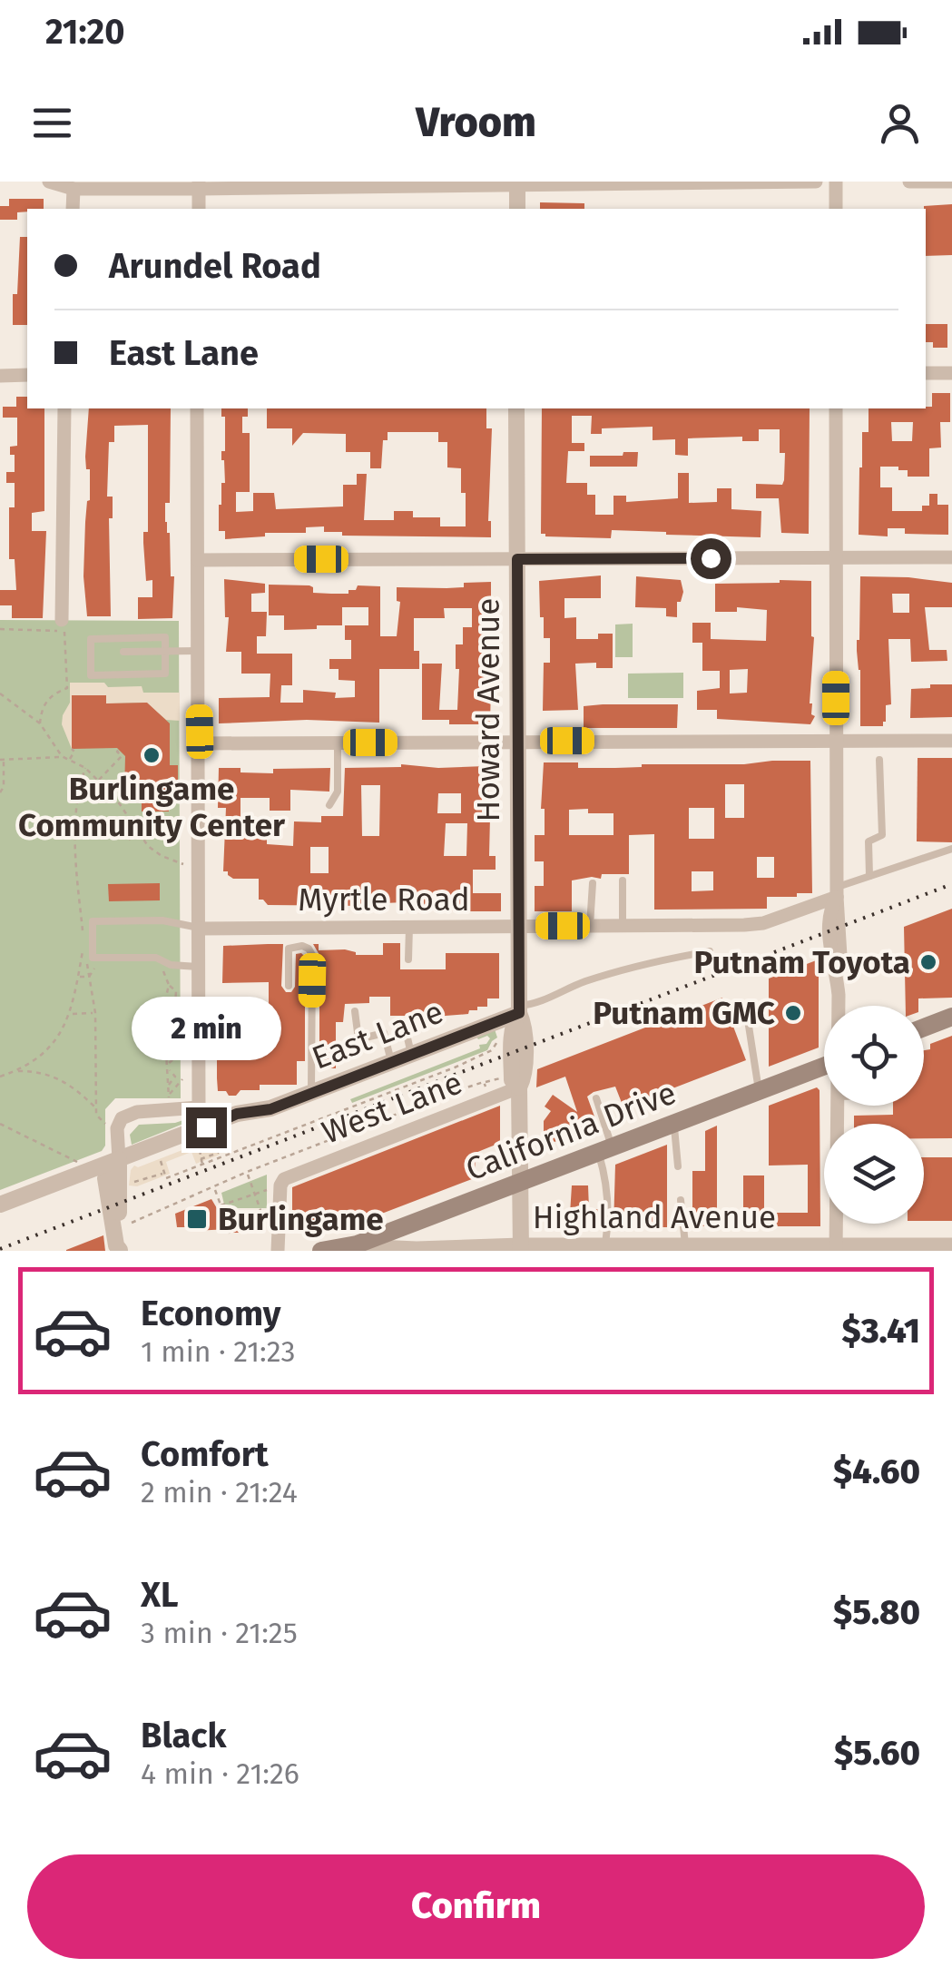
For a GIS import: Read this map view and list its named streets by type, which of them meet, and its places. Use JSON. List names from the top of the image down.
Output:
{
  "streets": {
    "main road": ["California Drive"],
    "street": [
      "Howard Avenue",
      "Myrtle Road",
      "East Lane",
      "West Lane",
      "Highland Avenue"
    ]
  },
  "crossings": [
    ["Howard Avenue", "Myrtle Road"],
    ["Howard Avenue", "East Lane"],
    ["Howard Avenue", "West Lane"],
    ["Howard Avenue", "California Drive"],
    ["Howard Avenue", "Highland Avenue"],
    ["California Drive", "Highland Avenue"]
  ],
  "places": {
    "other": ["Burlingame Community Center", "Putnam Toyota", "Putnam GMC"],
    "transit": ["Burlingame"]
  },
  "page": {
    "status": "21:20",
    "header": "Vroom",
    "banner": ["Arundel Road", "East Lane"],
    "bubble": "2 min",
    "list": [
      {
        "name": "Economy",
        "note": "1 min · 21:23",
        "value": "$3.41"
      },
      {
        "name": "Comfort",
        "note": "2 min · 21:24",
        "value": "$4.60"
      },
      {
        "name": "XL",
        "note": "3 min · 21:25",
        "value": "$5.80"
      },
      {
        "name": "Black",
        "note": "4 min · 21:26",
        "value": "$5.60"
      }
    ],
    "buttons": "Confirm"
  }
}
